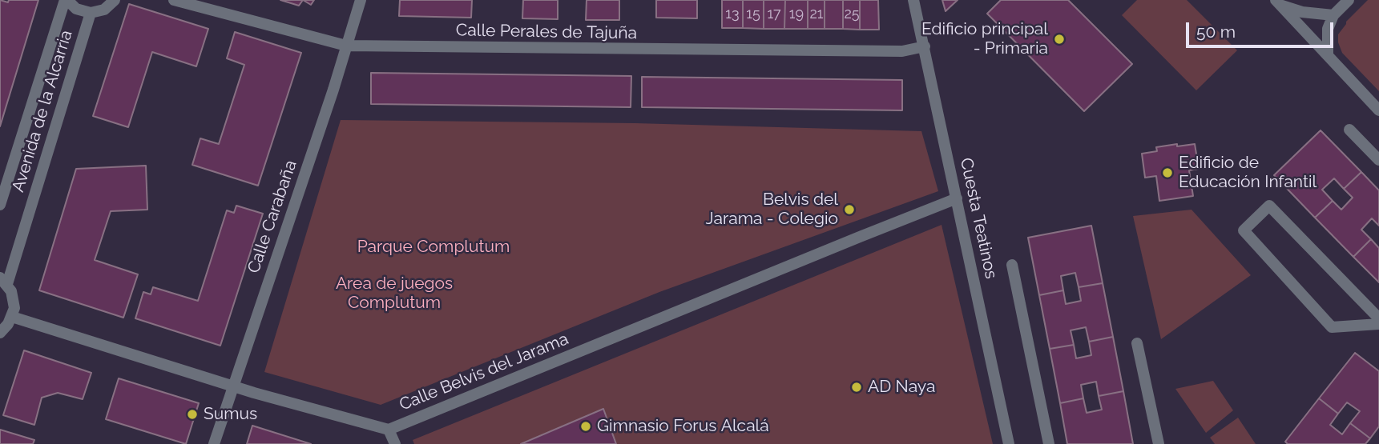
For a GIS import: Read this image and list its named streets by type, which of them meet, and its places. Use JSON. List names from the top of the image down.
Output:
{
  "streets": {
    "street": [
      "Calle Perales de Tajuña",
      "Avenida de la Alcarria",
      "Calle Carabaña",
      "Cuesta Teatinos",
      "Calle Belvis del Jarama"
    ]
  },
  "crossings": [
    ["Calle Perales de Tajuña", "Calle Carabaña"],
    ["Calle Perales de Tajuña", "Cuesta Teatinos"],
    ["Avenida de la Alcarria", "Calle Belvis del Jarama"],
    ["Calle Carabaña", "Calle Belvis del Jarama"],
    ["Cuesta Teatinos", "Calle Belvis del Jarama"]
  ],
  "parks": ["Parque Complutum", "Area de juegos Complutum"],
  "places": [
    "Edificio principal - Primaria",
    "Edificio de Educación Infantil",
    "Belvis del Jarama - Colegio",
    "AD Naya",
    "Sumus",
    "Gimnasio Forus Alcalá"
  ],
  "house_numbers": [
    "13",
    "15",
    "17",
    "19",
    "21",
    "25"
  ],
  "scale_bar": "50 m"
}
